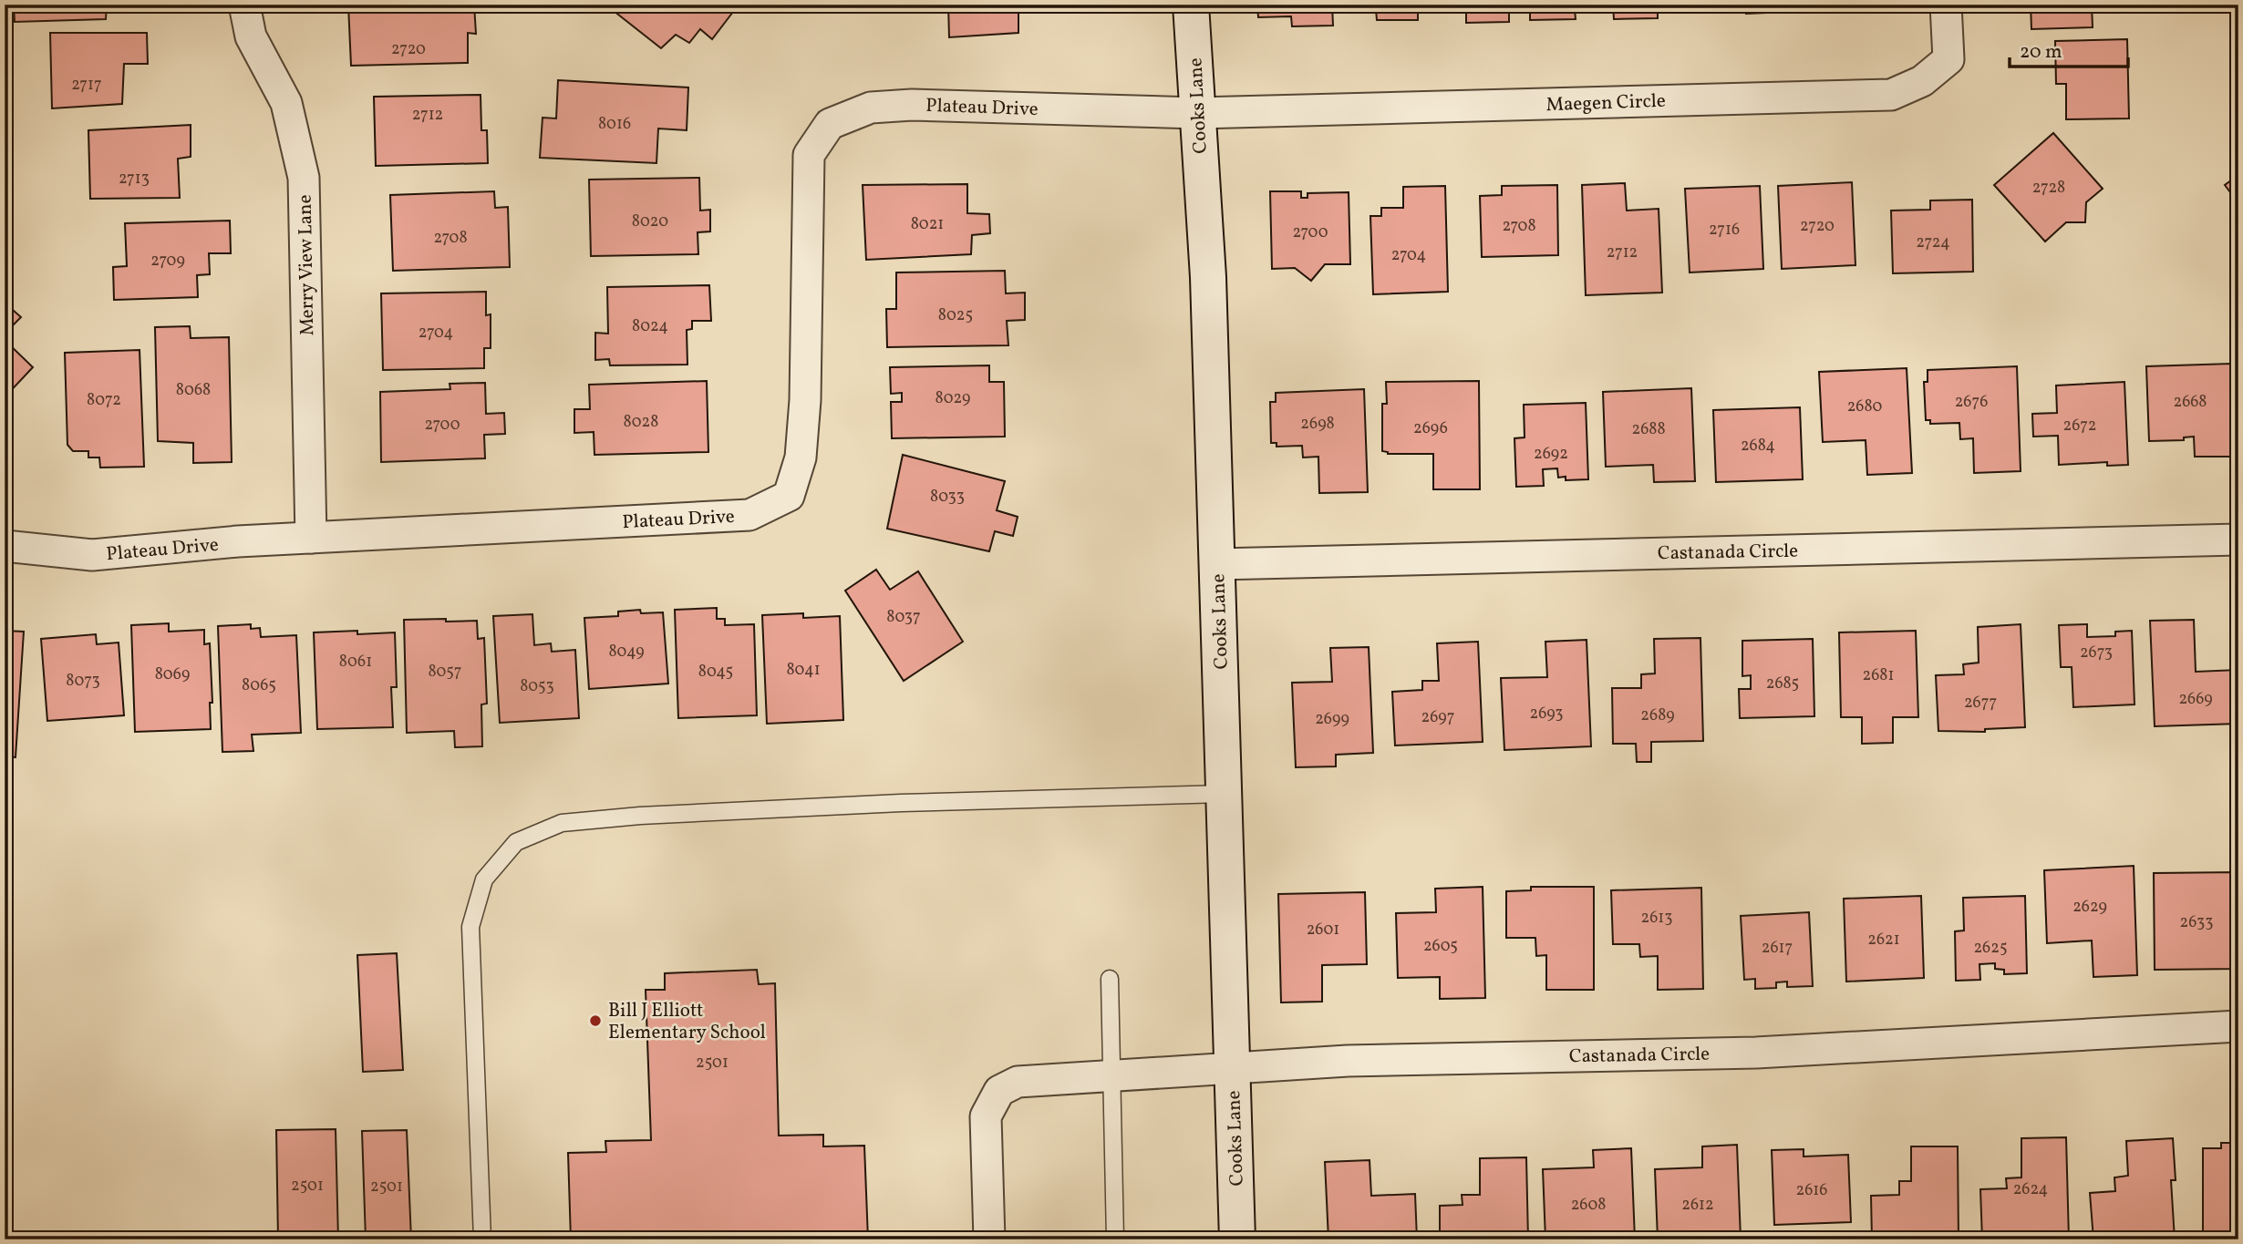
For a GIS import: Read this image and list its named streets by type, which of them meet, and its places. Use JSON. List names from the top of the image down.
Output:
{
  "streets": {
    "main road": ["Cooks Lane"],
    "street": [
      "Maegen Circle",
      "Plateau Drive",
      "Merry View Lane",
      "Castanada Circle"
    ]
  },
  "crossings": [
    ["Maegen Circle", "Cooks Lane"],
    ["Maegen Circle", "Plateau Drive"],
    ["Cooks Lane", "Plateau Drive"],
    ["Cooks Lane", "Castanada Circle"],
    ["Plateau Drive", "Merry View Lane"]
  ],
  "places": ["Bill J Elliott Elementary School"],
  "house_numbers": [
    "2720",
    "2717",
    "2712",
    "8016",
    "2713",
    "2728",
    "8020",
    "8021",
    "2708",
    "2720",
    "2716",
    "2700",
    "2708",
    "2724",
    "2712",
    "2704",
    "2709",
    "8025",
    "8024",
    "2704",
    "8068",
    "8029",
    "8072",
    "2676",
    "2668",
    "2680",
    "8028",
    "2698",
    "2700",
    "2672",
    "2696",
    "2688",
    "2684",
    "2692",
    "8033",
    "8037",
    "8049",
    "2673",
    "8061",
    "8041",
    "8057",
    "8045",
    "8069",
    "2681",
    "8073",
    "2685",
    "8065",
    "8053",
    "2669",
    "2677",
    "2693",
    "2689",
    "2697",
    "2699",
    "2629",
    "2613",
    "2633",
    "2601",
    "2621",
    "2605",
    "2617",
    "2625",
    "2501",
    "2501",
    "2501",
    "2624",
    "2616",
    "2608",
    "2612"
  ],
  "scale_bar": "20 m"
}
